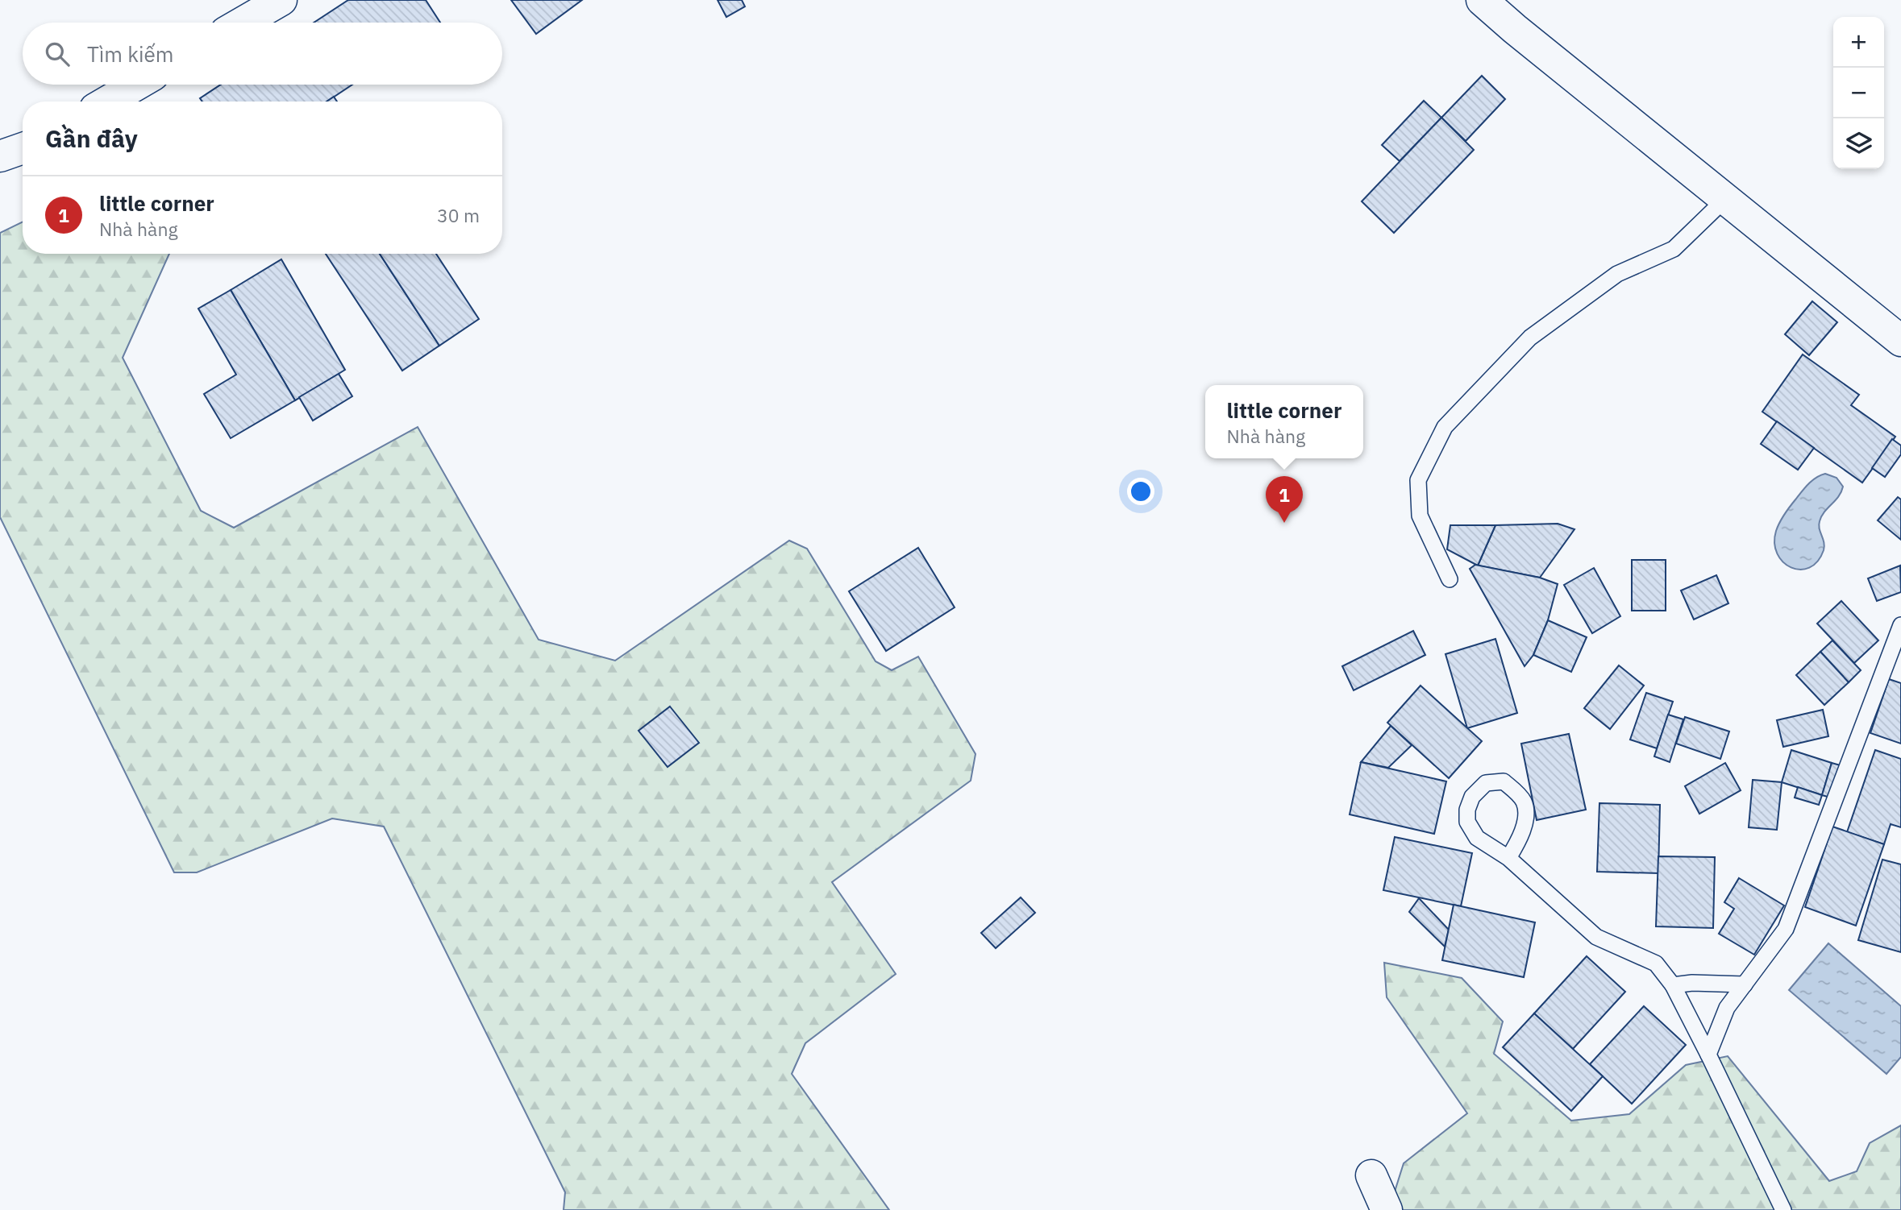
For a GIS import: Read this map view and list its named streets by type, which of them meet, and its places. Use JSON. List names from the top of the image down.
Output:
{
  "page": {
    "map_buttons": ["+", "−"],
    "search": "Tìm kiếm",
    "heading": "Gần đây",
    "list": [
      {
        "mark": "1",
        "name": "little corner",
        "note": "Nhà hàng",
        "value": "30 m"
      }
    ],
    "popup": ["little corner", "Nhà hàng"],
    "pins": "1"
  }
}
